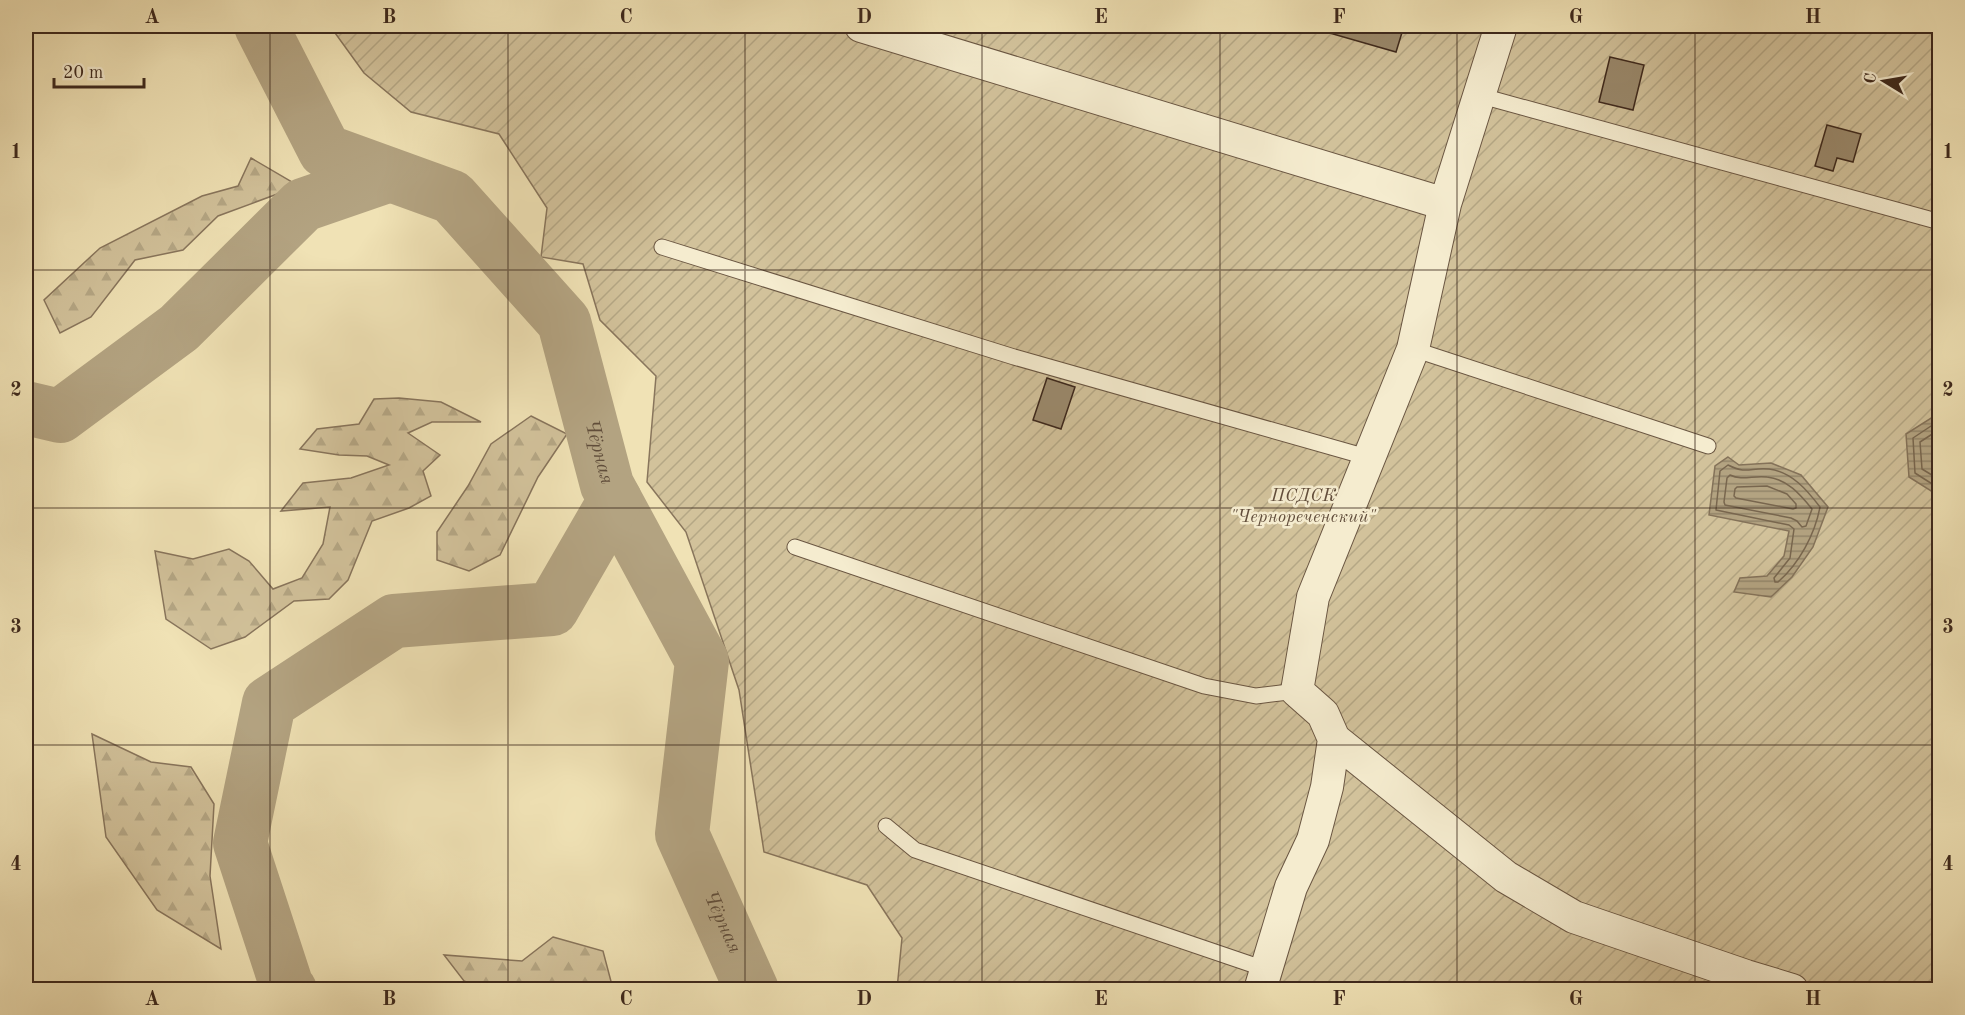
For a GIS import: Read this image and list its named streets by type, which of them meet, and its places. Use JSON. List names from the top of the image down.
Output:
{
  "water": ["Чёрная"],
  "parks": ["ПСДСК \"Чернореченский\""],
  "scale_bar": "20 m",
  "north": "left",
  "grid": {
    "columns": [
      "A",
      "B",
      "C",
      "D",
      "E",
      "F",
      "G",
      "H"
    ],
    "rows": [
      "1",
      "2",
      "3",
      "4"
    ]
  }
}
